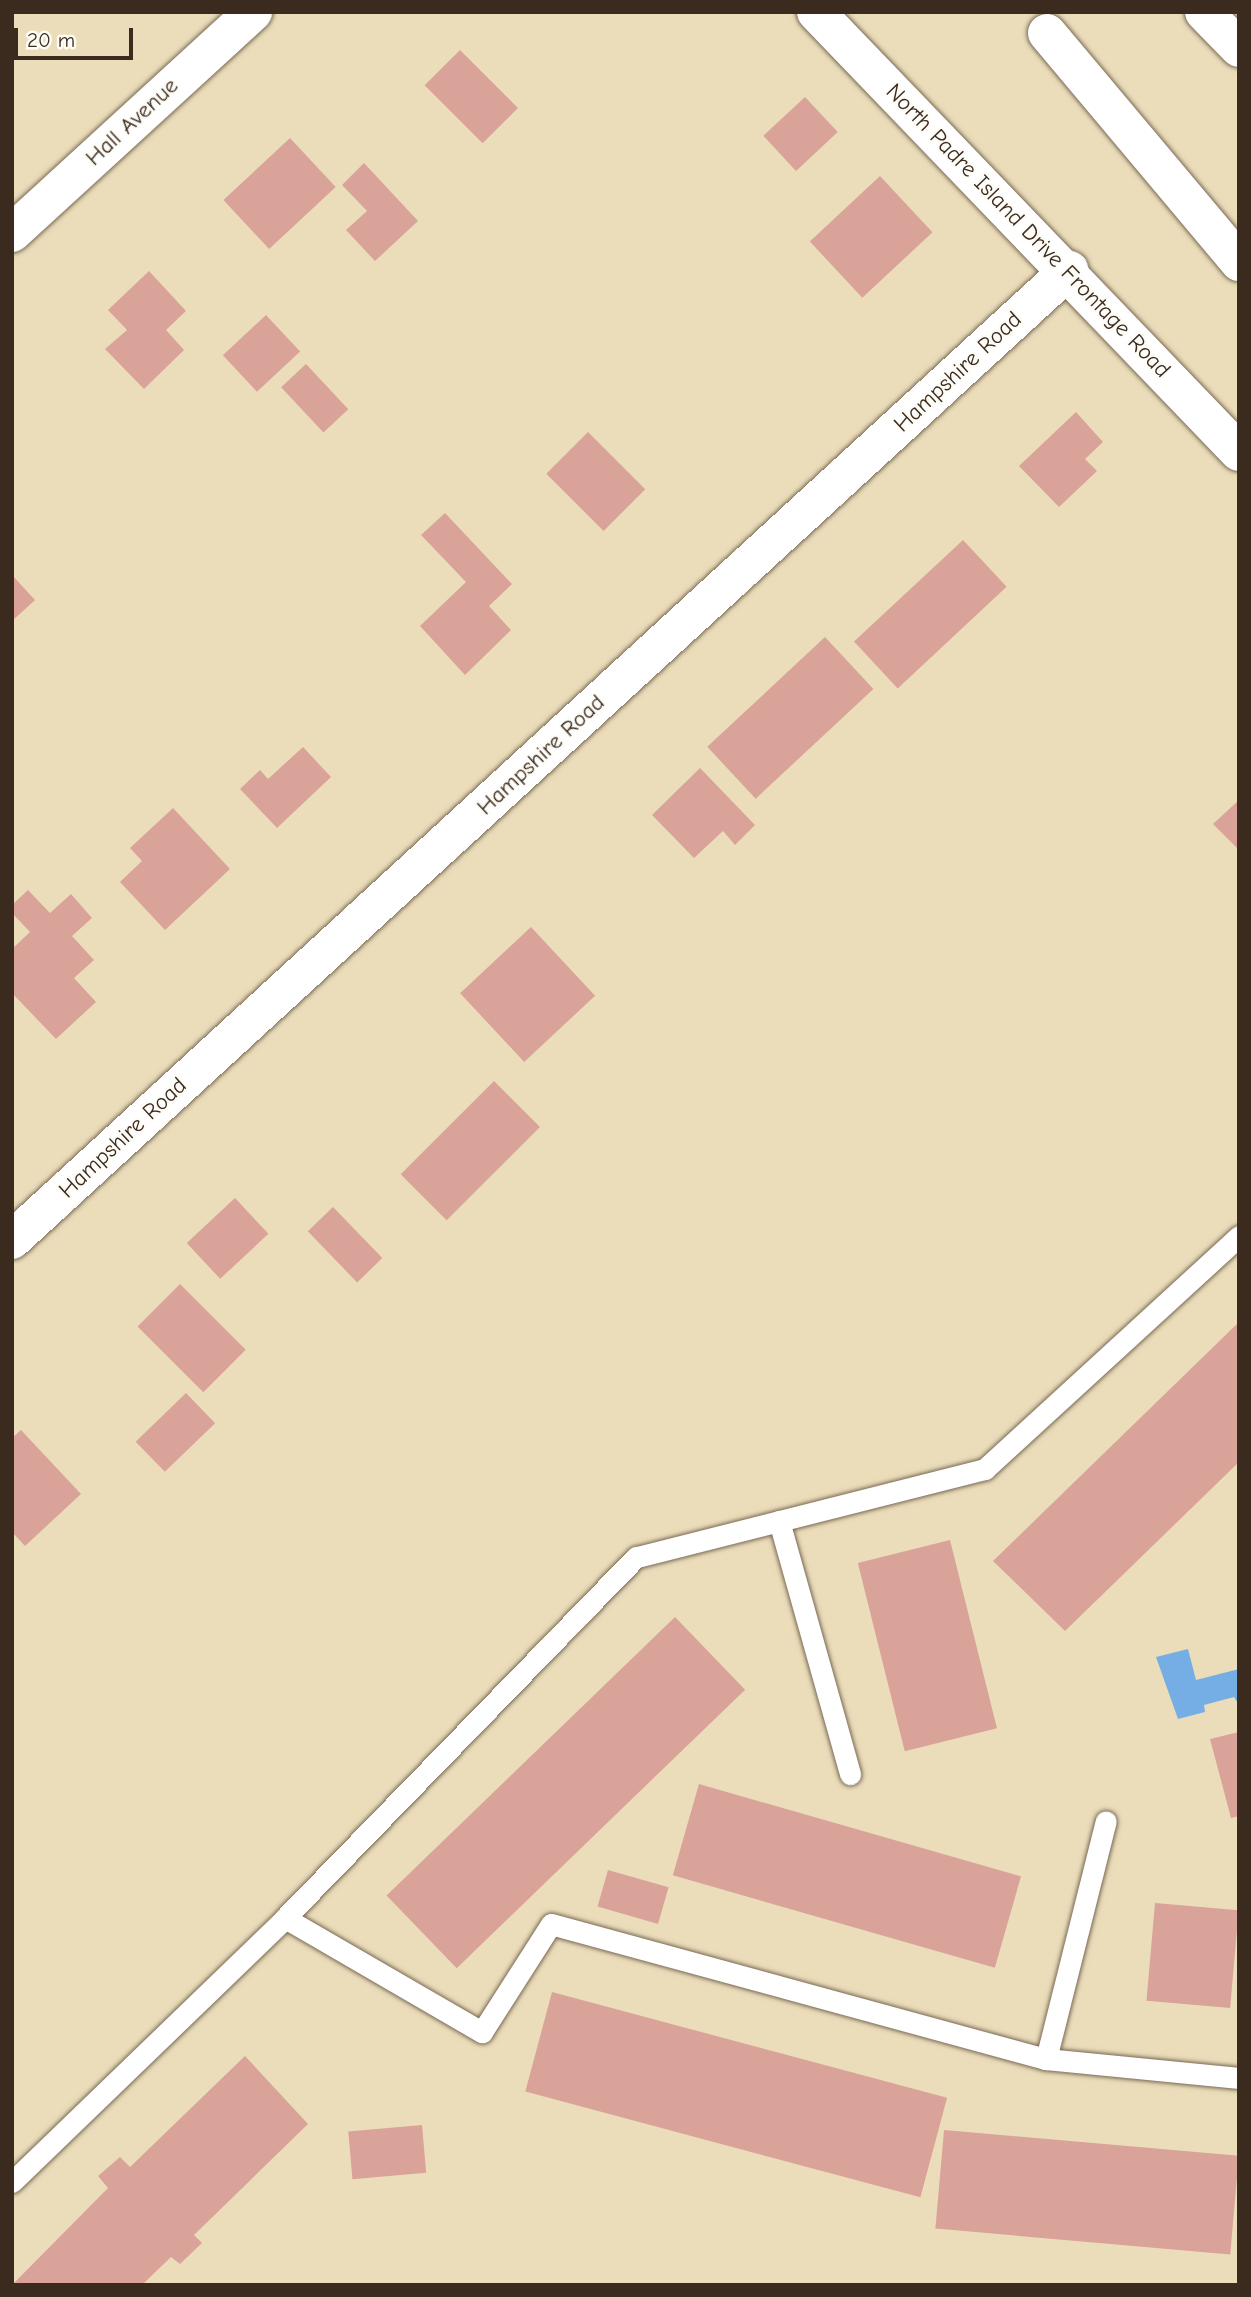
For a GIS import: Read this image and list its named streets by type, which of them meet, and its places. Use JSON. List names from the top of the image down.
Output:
{
  "streets": {
    "main road": ["Hall Avenue", "North Padre Island Drive Frontage Road", "Hampshire Road"]
  },
  "crossings": [
    ["North Padre Island Drive Frontage Road", "Hampshire Road"]
  ],
  "scale_bar": "20 m"
}
